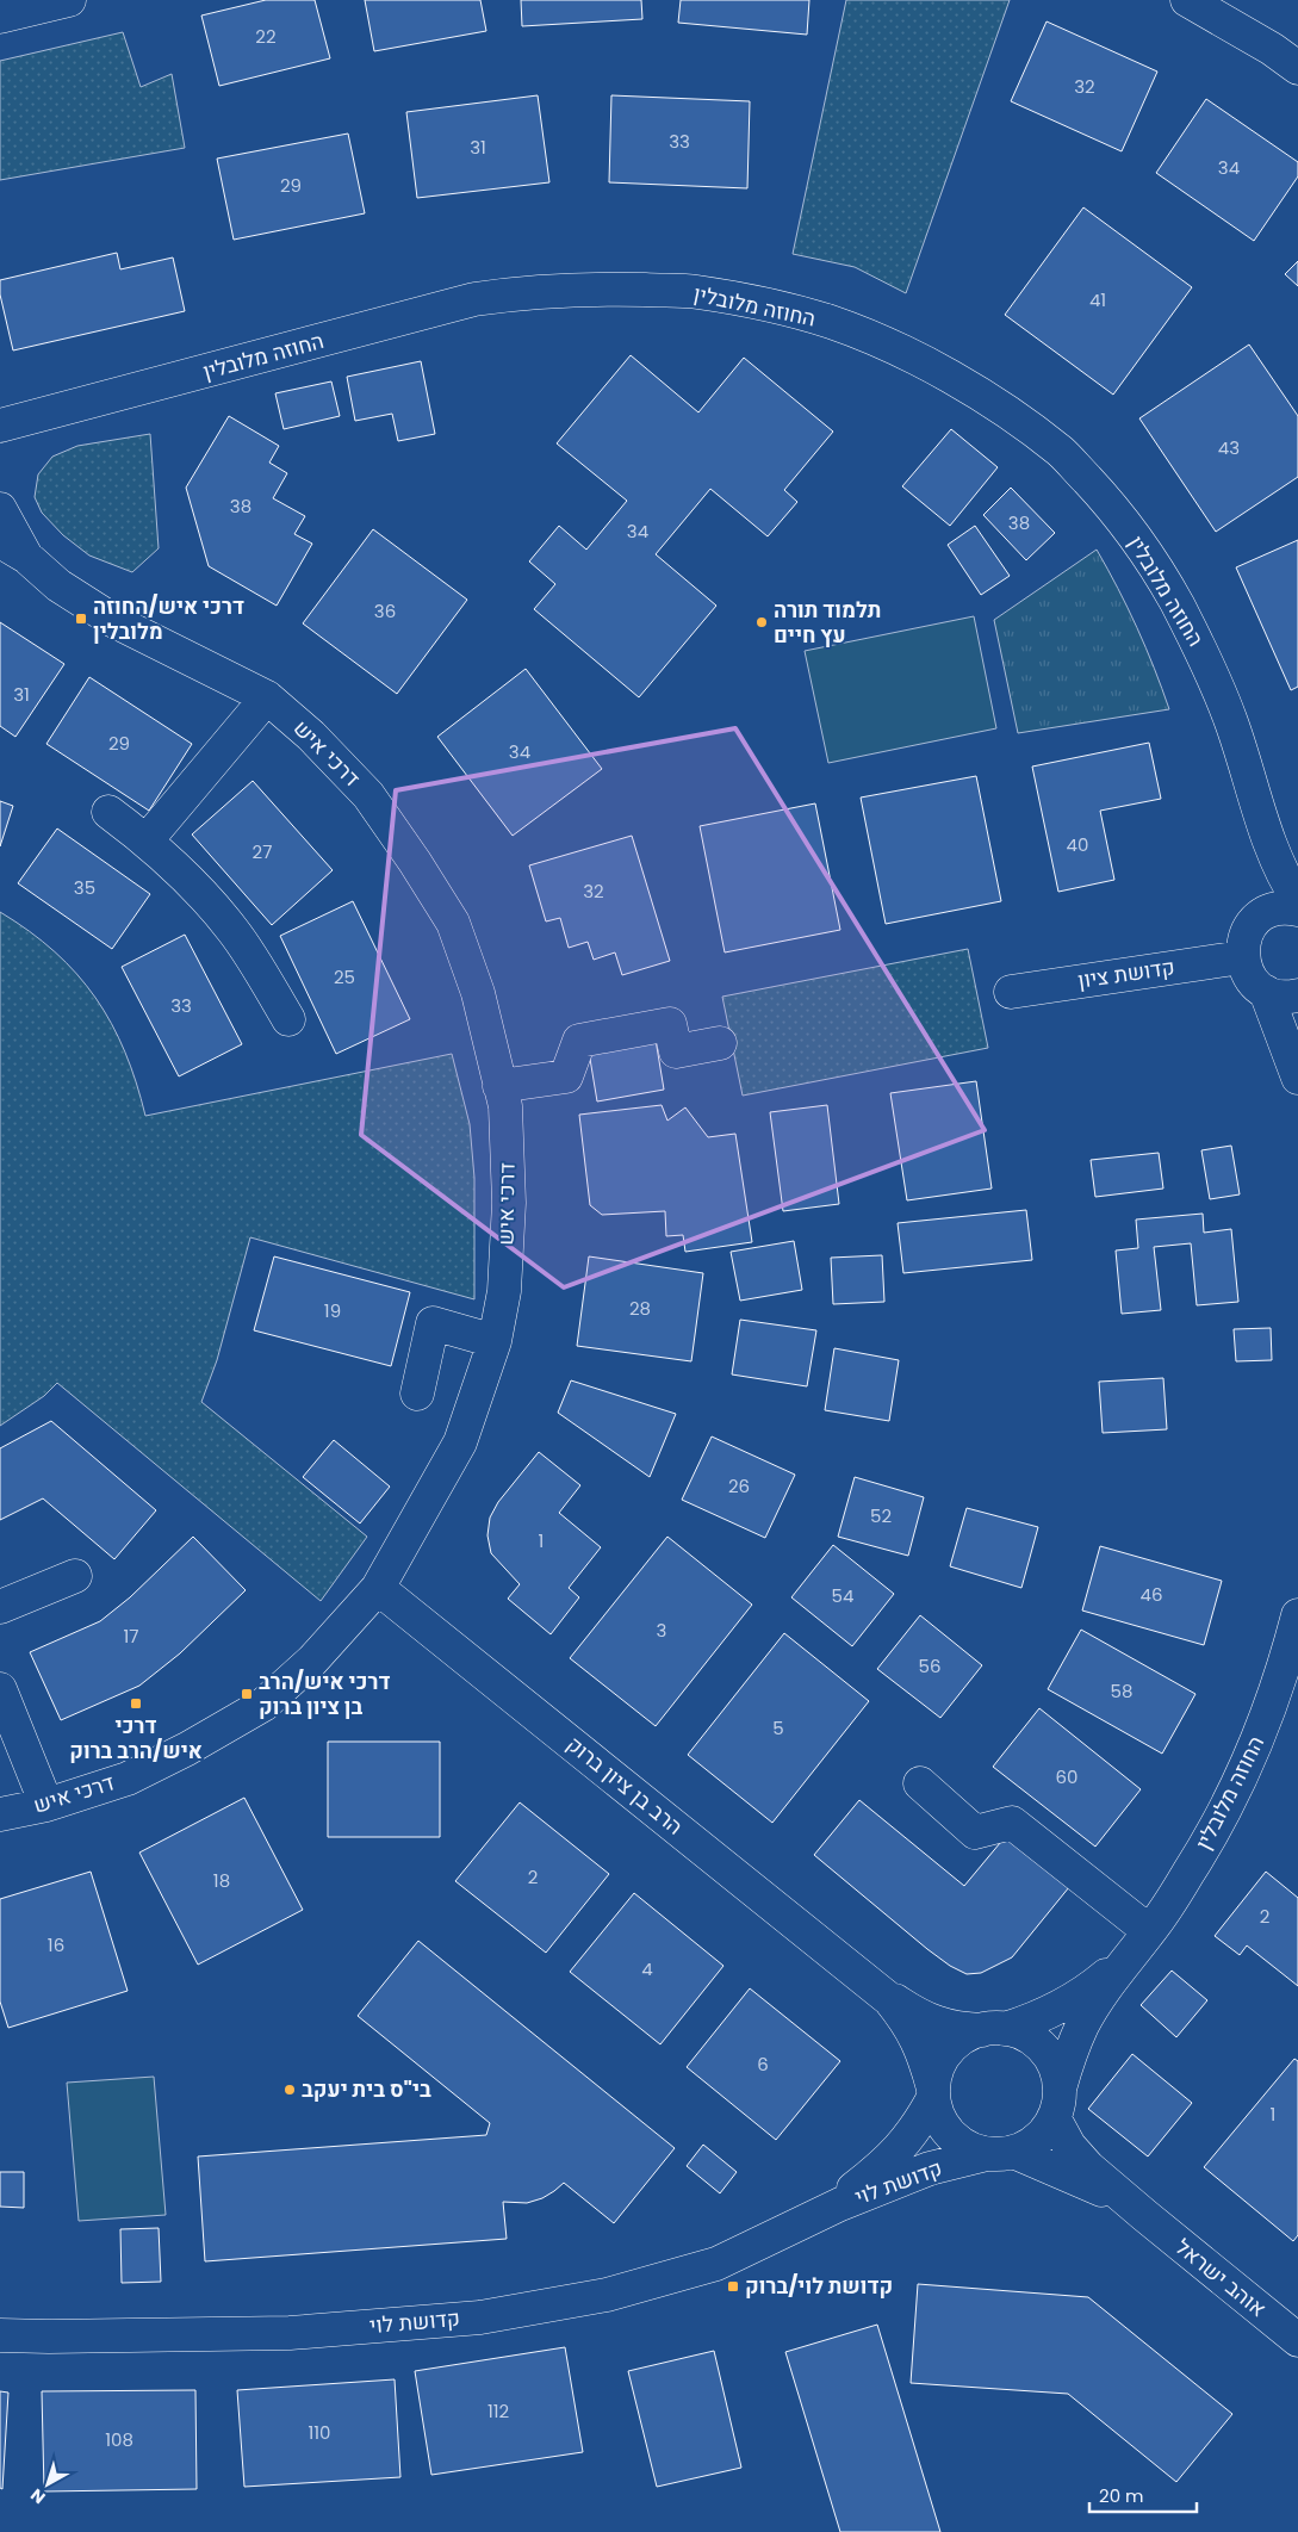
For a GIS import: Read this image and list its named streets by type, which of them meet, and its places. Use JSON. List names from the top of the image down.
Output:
{
  "streets": {
    "street": [
      "החוזה מלובלין",
      "דרכי איש",
      "קדושת ציון",
      "הרב בן ציון ברוק",
      "קדושת לוי",
      "אוהב ישראל"
    ]
  },
  "crossings": [
    ["החוזה מלובלין", "הרב בן ציון ברוק"],
    ["החוזה מלובלין", "קדושת לוי"],
    ["החוזה מלובלין", "אוהב ישראל"],
    ["דרכי איש", "הרב בן ציון ברוק"],
    ["הרב בן ציון ברוק", "קדושת לוי"],
    ["הרב בן ציון ברוק", "אוהב ישראל"],
    ["קדושת לוי", "אוהב ישראל"]
  ],
  "places": {
    "transit": [
      "דרכי איש/החוזה מלובלין",
      "דרכי איש/הרב בן ציון ברוק",
      "דרכי איש/הרב ברוק",
      "קדושת לוי/ברוק"
    ],
    "other": ["תלמוד תורה עץ חיים", "בי\"ס בית יעקב"]
  },
  "house_numbers": [
    "22",
    "32",
    "33",
    "31",
    "34",
    "29",
    "41",
    "43",
    "38",
    "38",
    "34",
    "36",
    "31",
    "29",
    "34",
    "40",
    "27",
    "35",
    "32",
    "25",
    "33",
    "28",
    "19",
    "26",
    "52",
    "1",
    "46",
    "54",
    "3",
    "17",
    "56",
    "58",
    "5",
    "60",
    "2",
    "18",
    "2",
    "16",
    "4",
    "6",
    "1",
    "112",
    "110",
    "108"
  ],
  "scale_bar": "20 m",
  "north": "bottom left"
}
